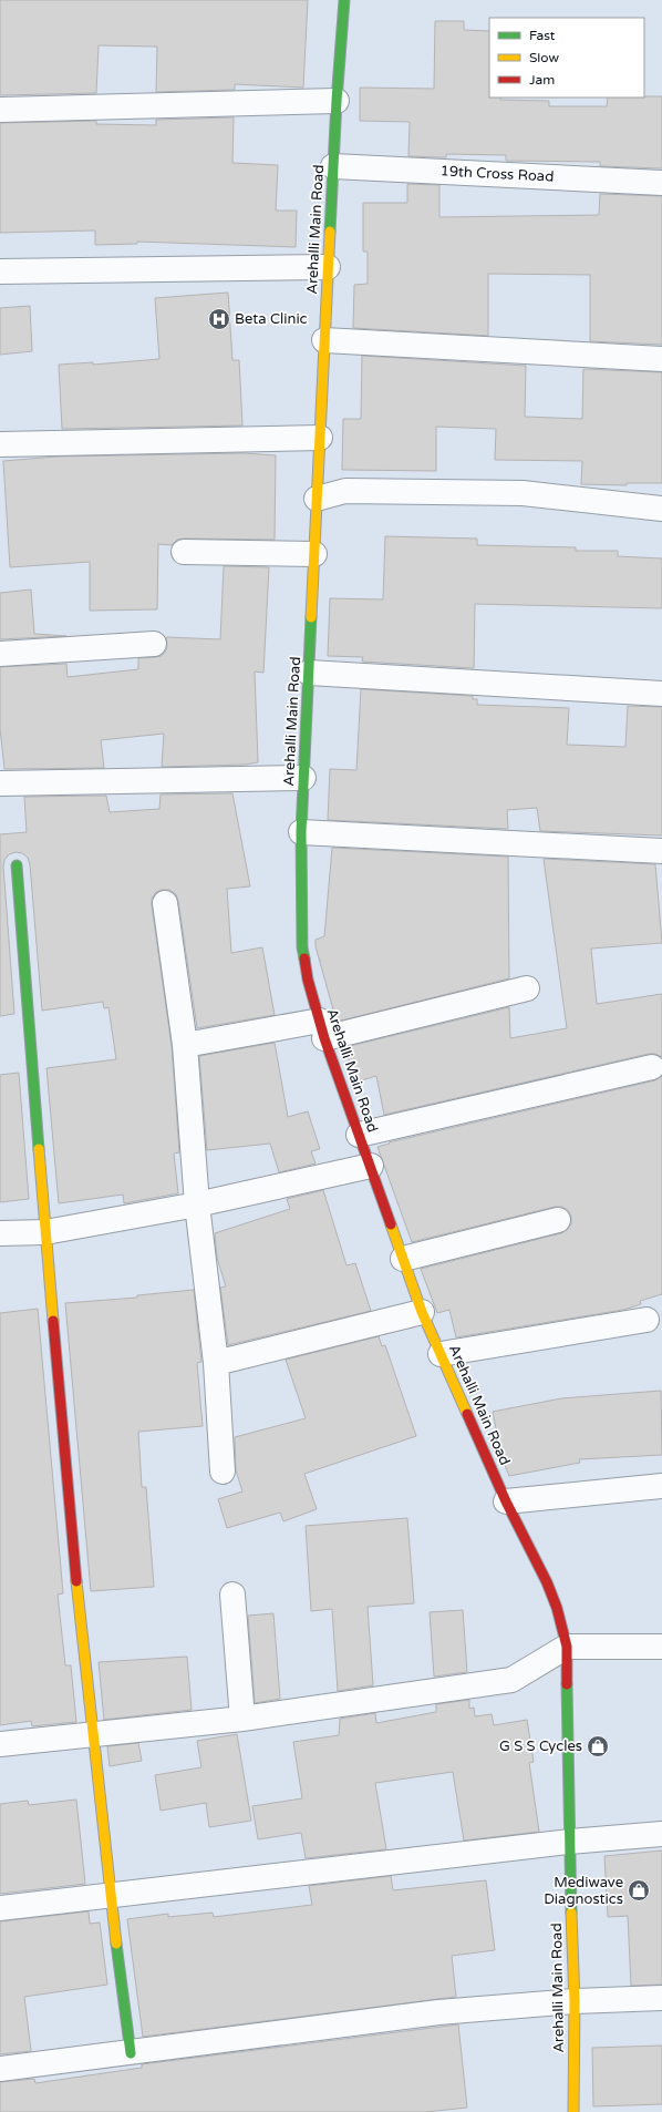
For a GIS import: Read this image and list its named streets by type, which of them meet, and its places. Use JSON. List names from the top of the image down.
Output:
{
  "streets": {
    "street": ["19th Cross Road", "Arehalli Main Road"]
  },
  "crossings": [
    ["19th Cross Road", "Arehalli Main Road"]
  ],
  "places": {
    "hospital": ["Beta Clinic"],
    "shop": ["G S S Cycles", "Mediwave Diagnostics"]
  },
  "legend": ["Fast", "Slow", "Jam"]
}
